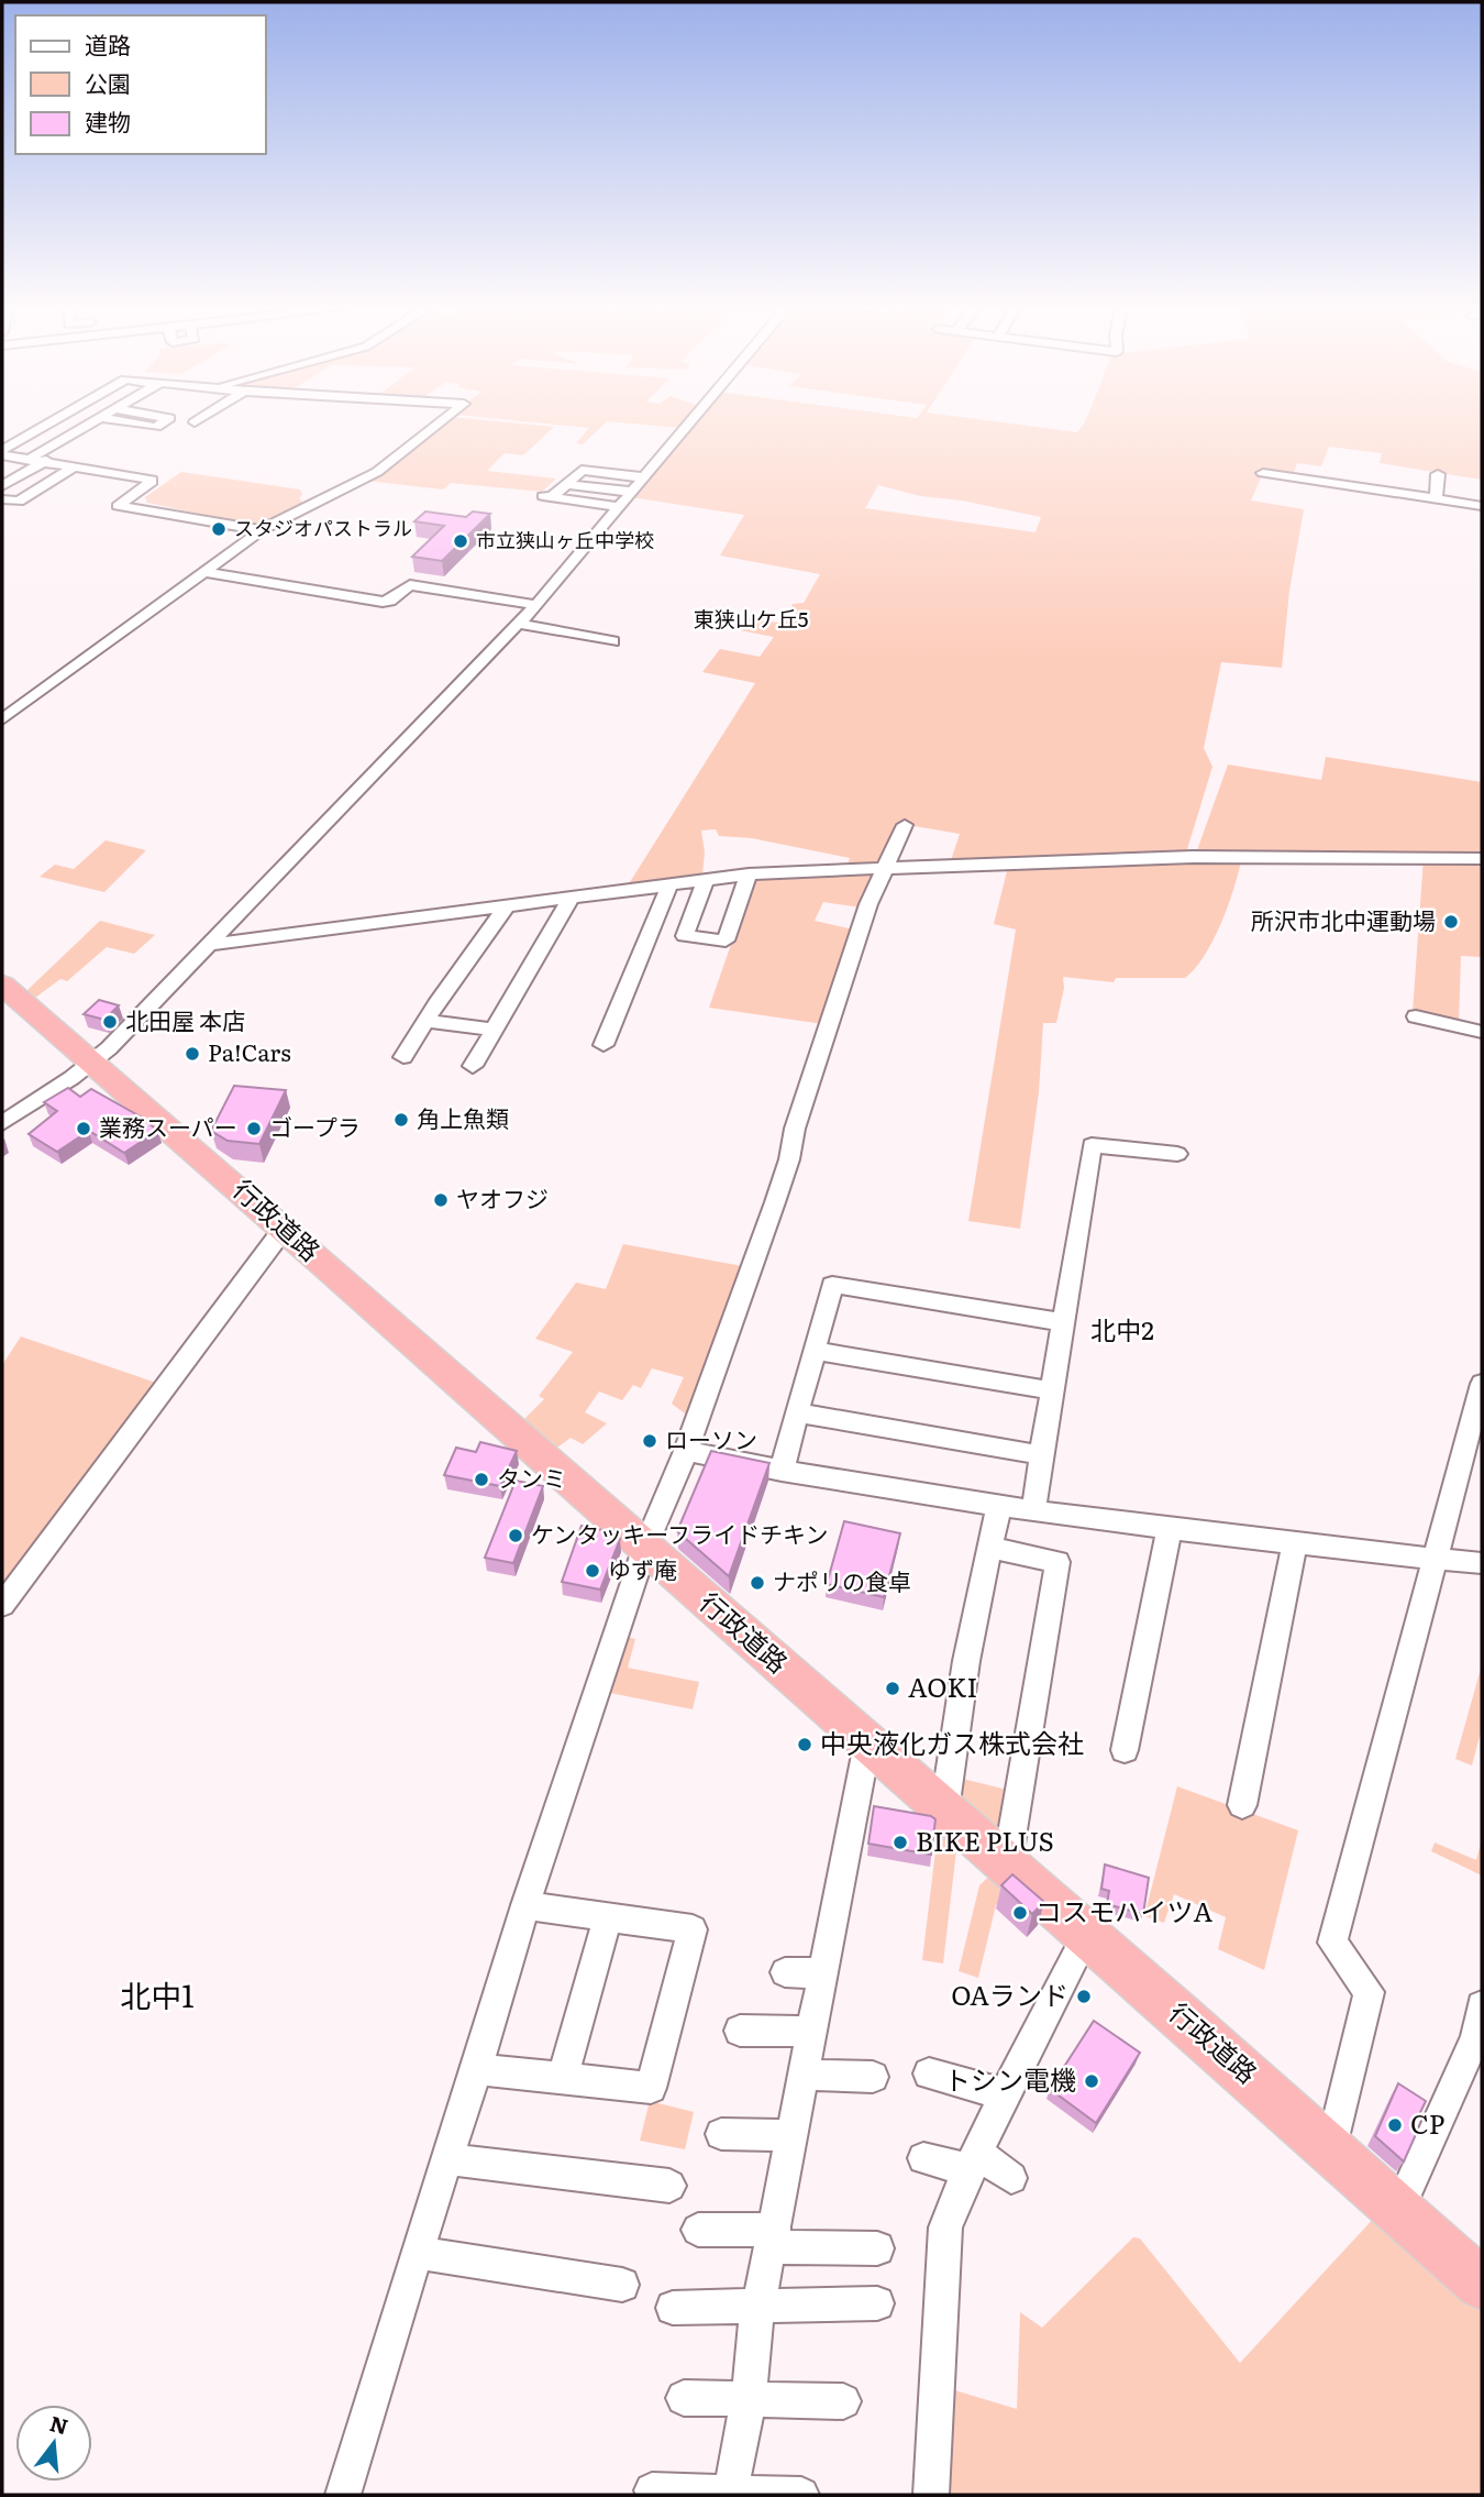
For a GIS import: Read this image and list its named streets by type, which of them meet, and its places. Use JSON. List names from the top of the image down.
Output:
{
  "streets": {
    "highway": ["行政道路"]
  },
  "districts": ["東狭山ケ丘5", "北中2", "北中1"],
  "places": [
    "スタジオパストラル",
    "市立狭山ヶ丘中学校",
    "所沢市北中運動場",
    "北田屋 本店",
    "Pa!Cars",
    "角上魚類",
    "業務スーパー",
    "ゴープラ",
    "ヤオフジ",
    "ローソン",
    "タンミ",
    "ケンタッキーフライドチキン",
    "ゆず庵",
    "ナポリの食卓",
    "AOKI",
    "中央液化ガス株式会社",
    "BIKE PLUS",
    "コスモハイツA",
    "OAランド",
    "トシン電機",
    "CP"
  ],
  "legend": ["道路", "公園", "建物"],
  "north": "top"
}
